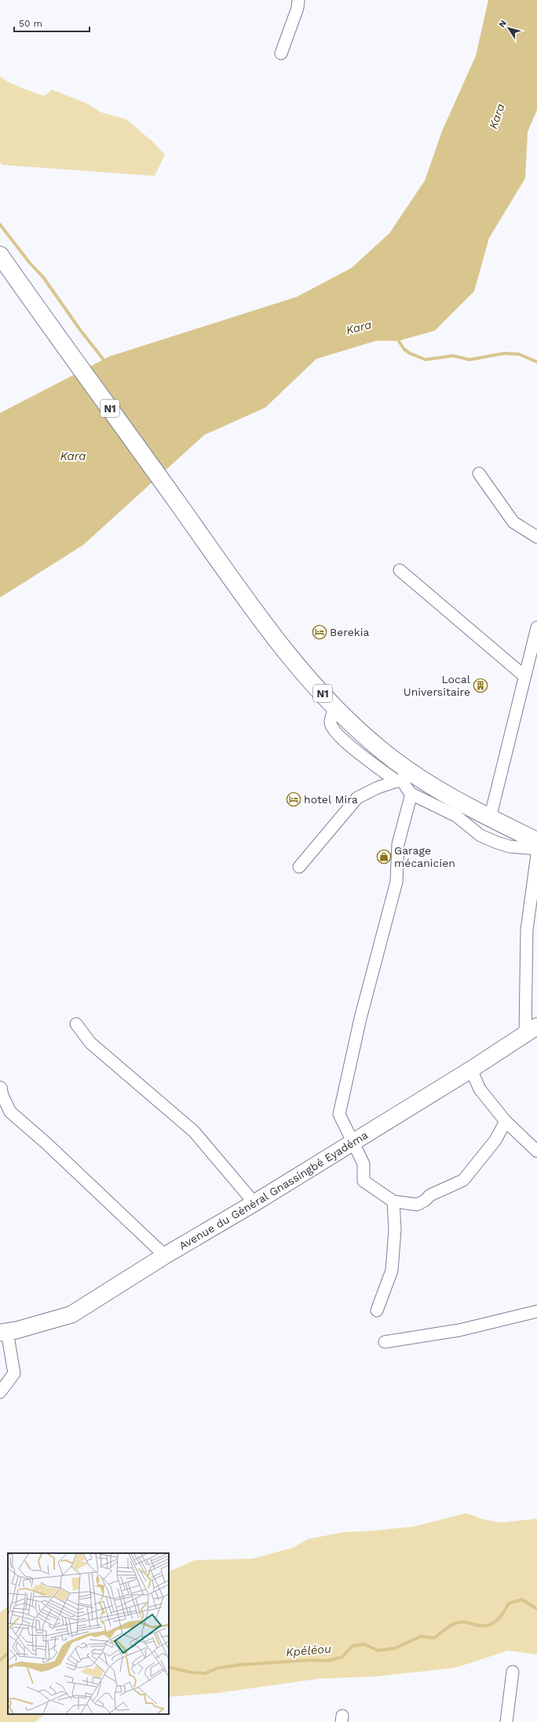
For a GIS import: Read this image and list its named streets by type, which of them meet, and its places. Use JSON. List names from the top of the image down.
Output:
{
  "streets": {
    "highway": ["N1"],
    "main road": ["Avenue du Général Gnassingbé Eyadéma"]
  },
  "water": ["Kara", "Kpéléou"],
  "places": {
    "hotel": ["Berekia", "hotel Mira"],
    "building": ["Local Universitaire"],
    "shop": ["Garage mécanicien"]
  },
  "scale_bar": "50 m",
  "north": "top left"
}
